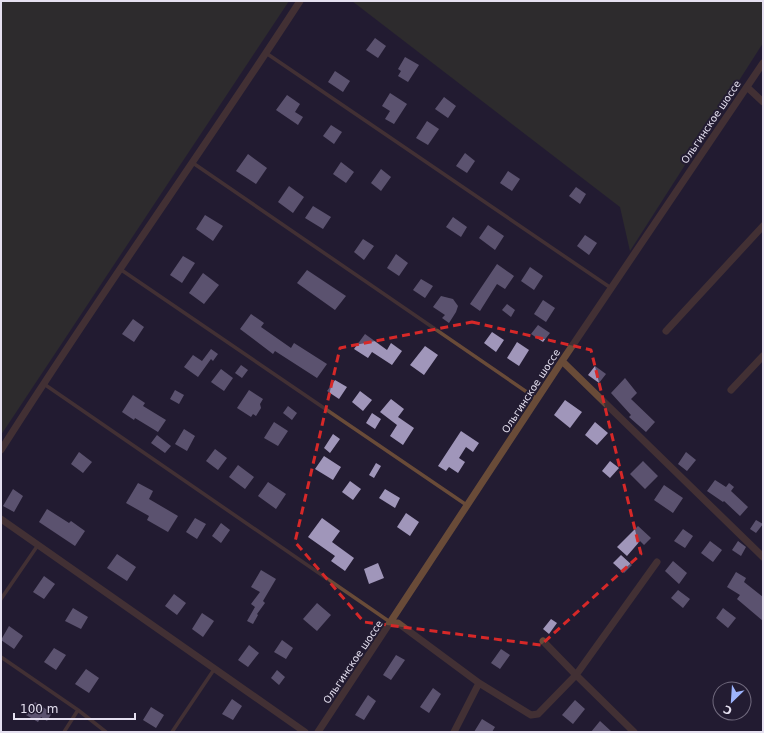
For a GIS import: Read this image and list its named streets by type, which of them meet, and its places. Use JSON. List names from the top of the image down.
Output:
{
  "streets": {
    "street": ["Ольгинское шоссе"]
  },
  "scale_bar": "100 m",
  "north": "bottom left"
}
